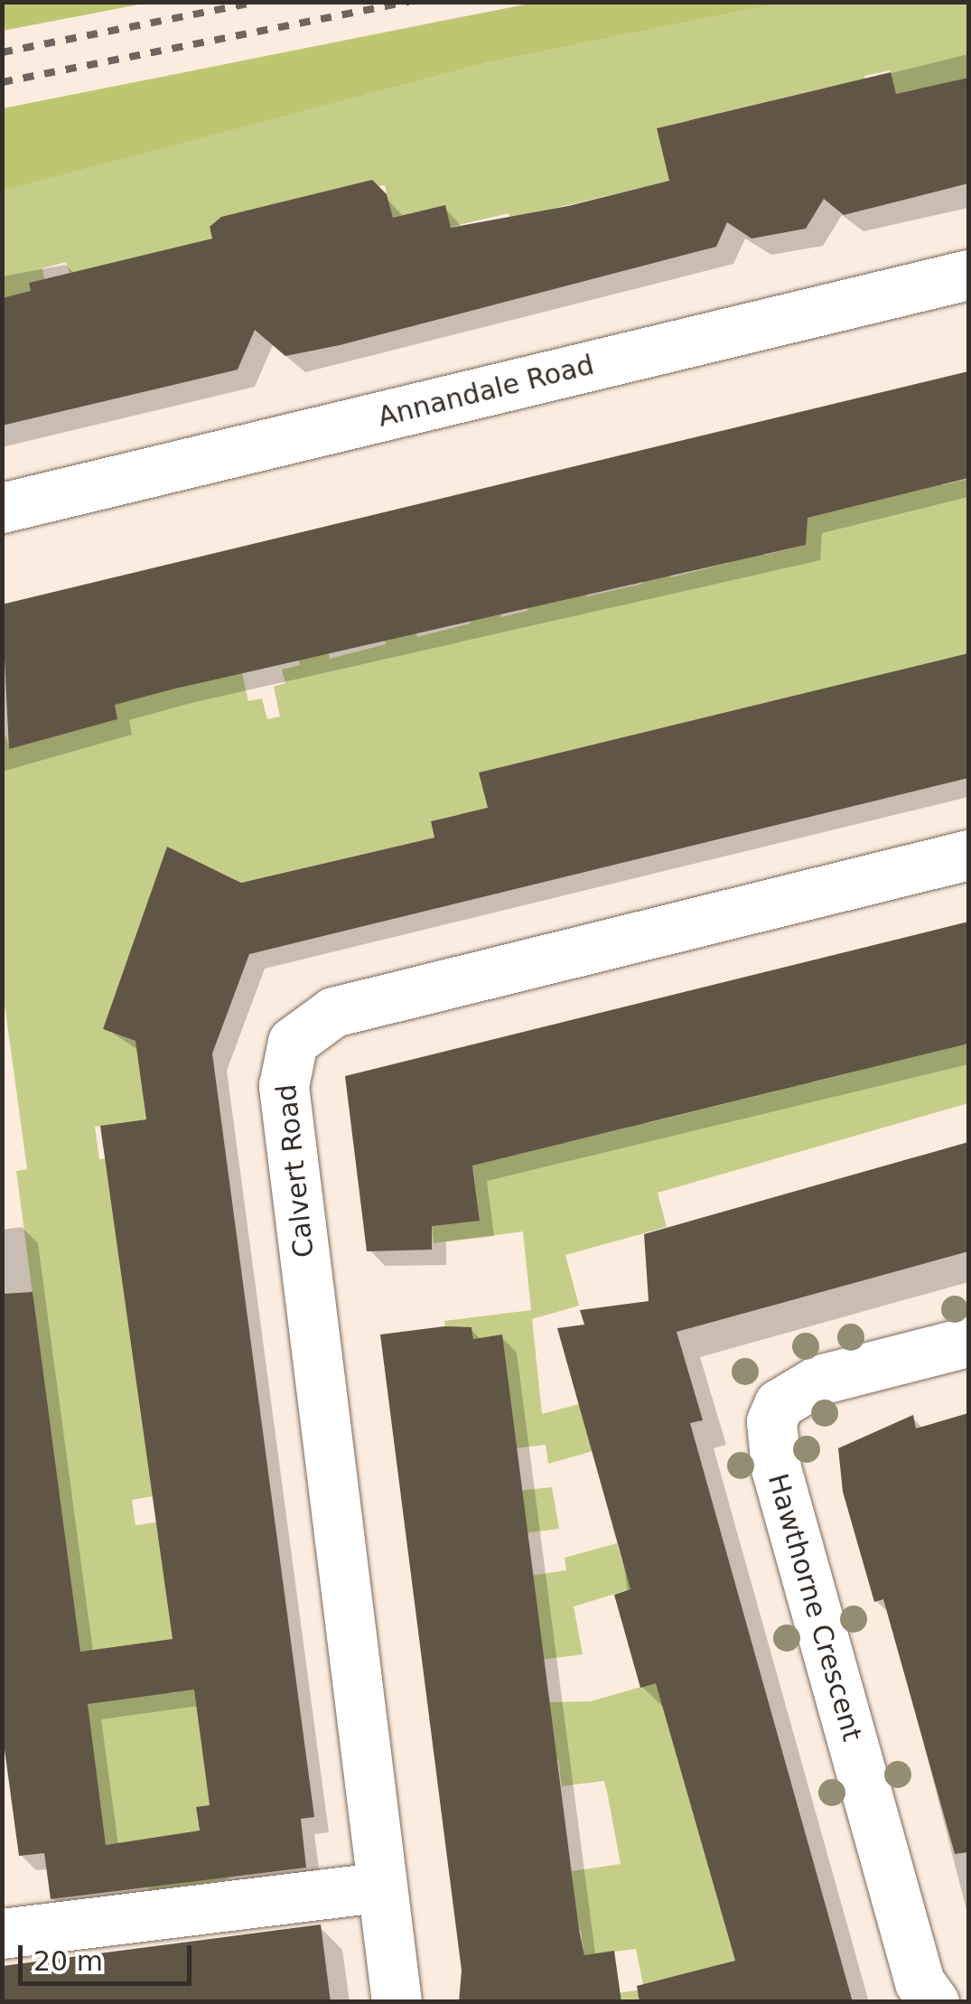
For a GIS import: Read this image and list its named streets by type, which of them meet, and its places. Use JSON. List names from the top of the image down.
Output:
{
  "streets": {
    "street": ["Annandale Road", "Calvert Road", "Hawthorne Crescent"]
  },
  "scale_bar": "20 m"
}
